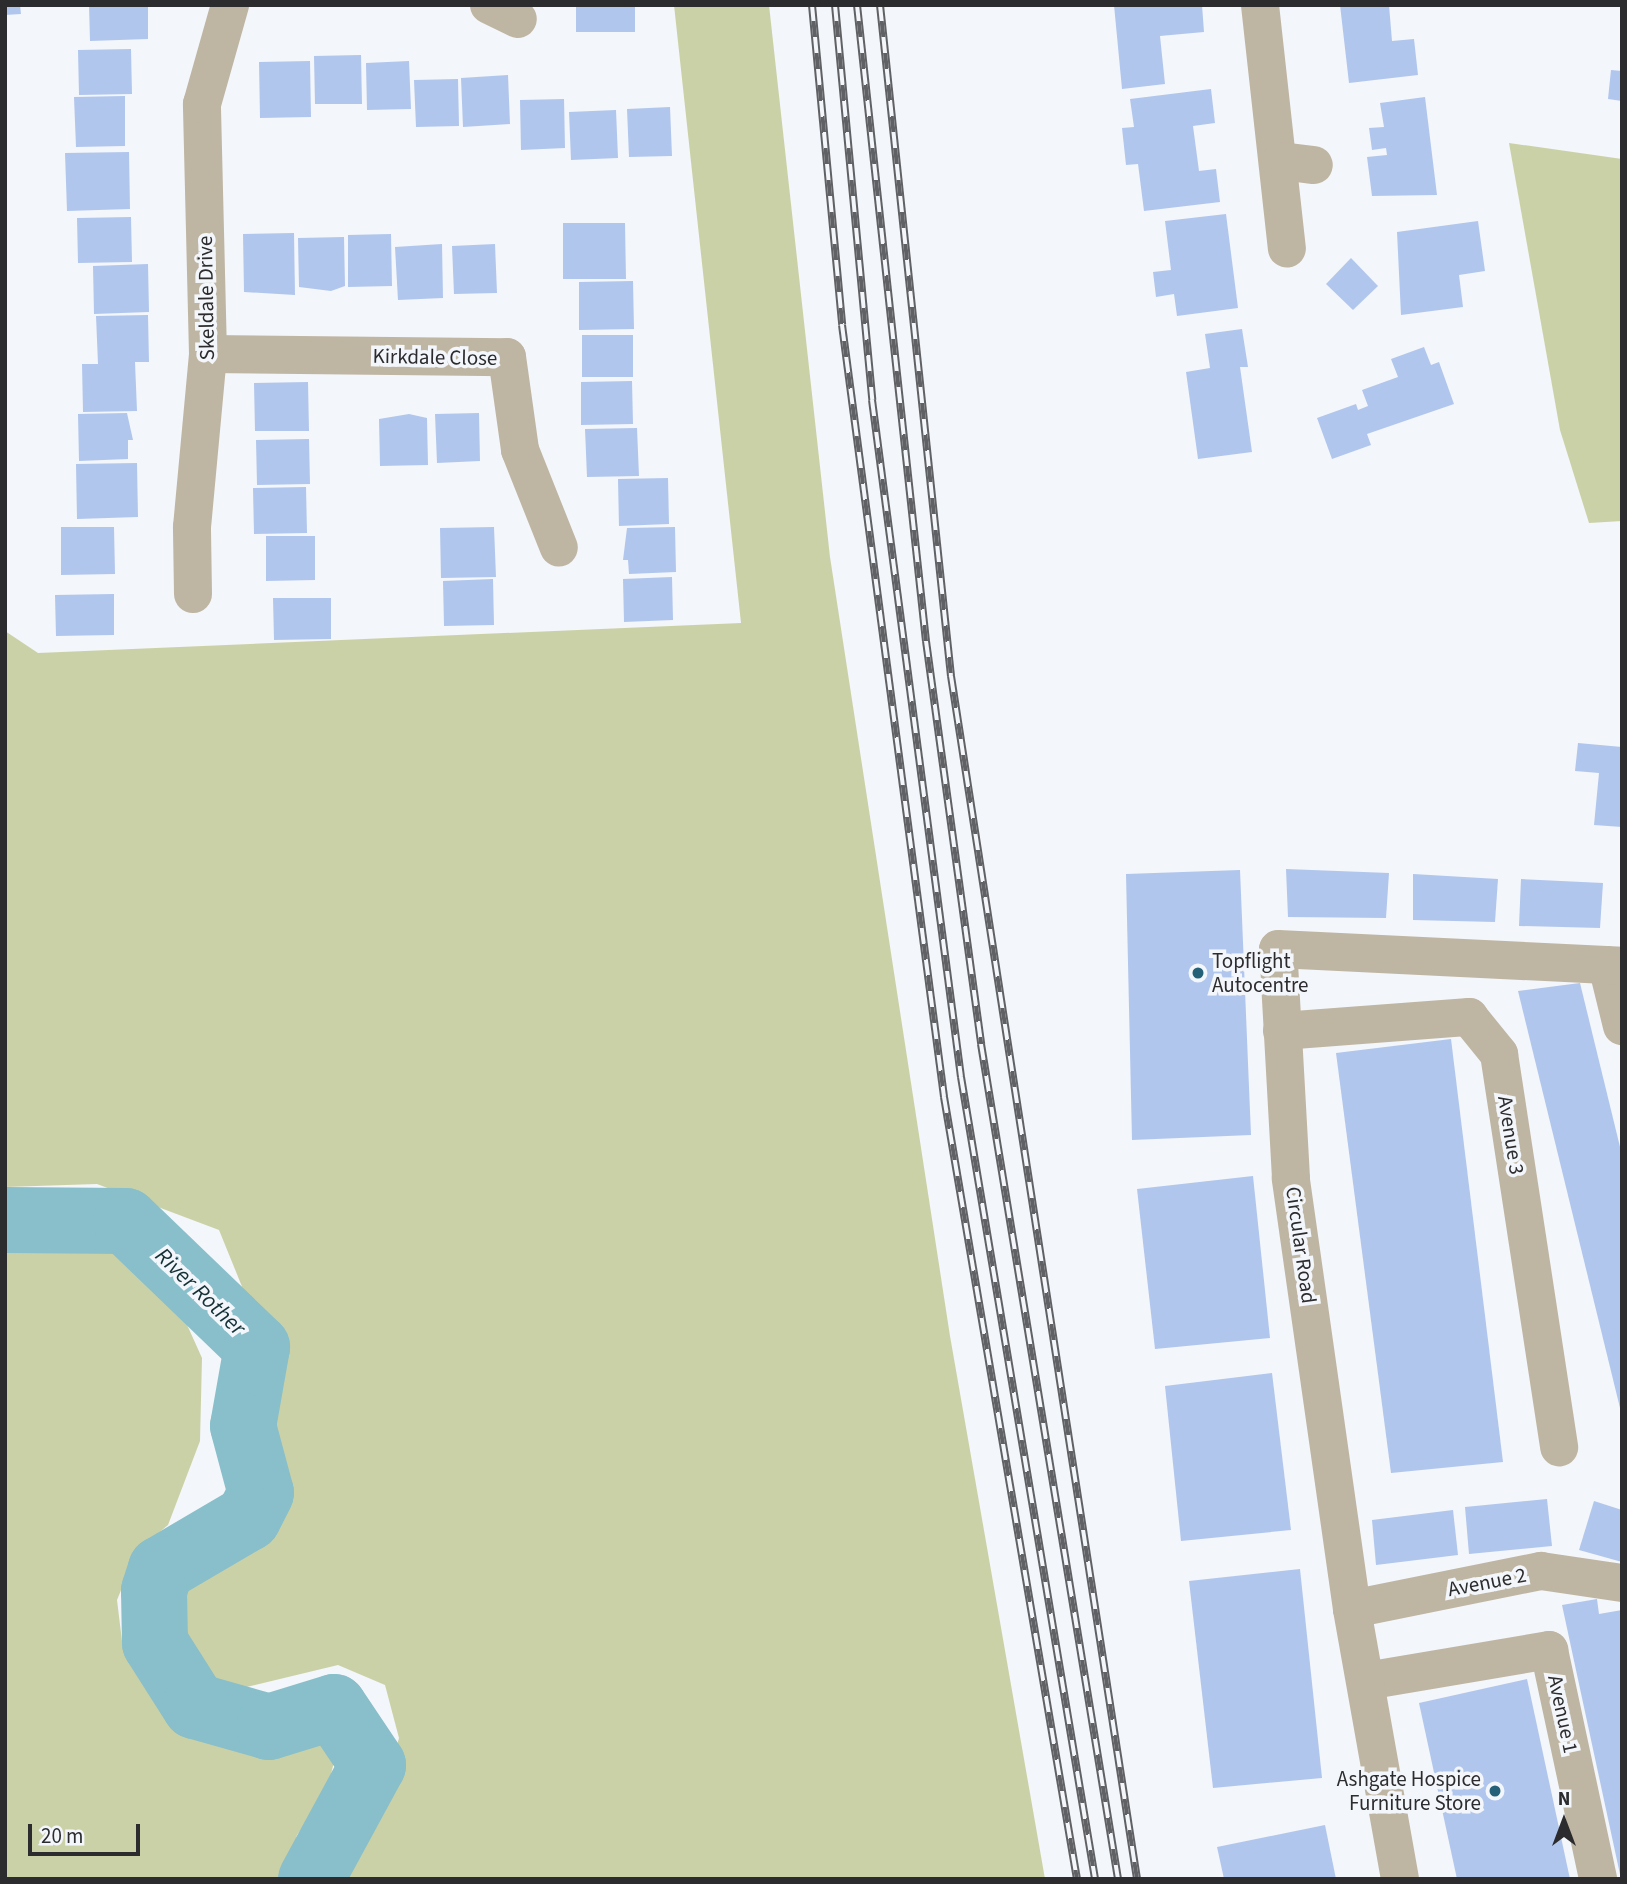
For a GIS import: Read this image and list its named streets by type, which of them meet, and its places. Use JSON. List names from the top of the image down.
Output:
{
  "streets": {
    "street": [
      "Skeldale Drive",
      "Kirkdale Close",
      "Avenue 3",
      "Circular Road",
      "Avenue 2",
      "Avenue 1"
    ]
  },
  "crossings": [
    ["Skeldale Drive", "Kirkdale Close"],
    ["Avenue 3", "Circular Road"],
    ["Circular Road", "Avenue 2"],
    ["Circular Road", "Avenue 1"]
  ],
  "water": ["River Rother"],
  "places": ["Topflight Autocentre", "Ashgate Hospice Furniture Store"],
  "scale_bar": "20 m",
  "north": "top"
}
